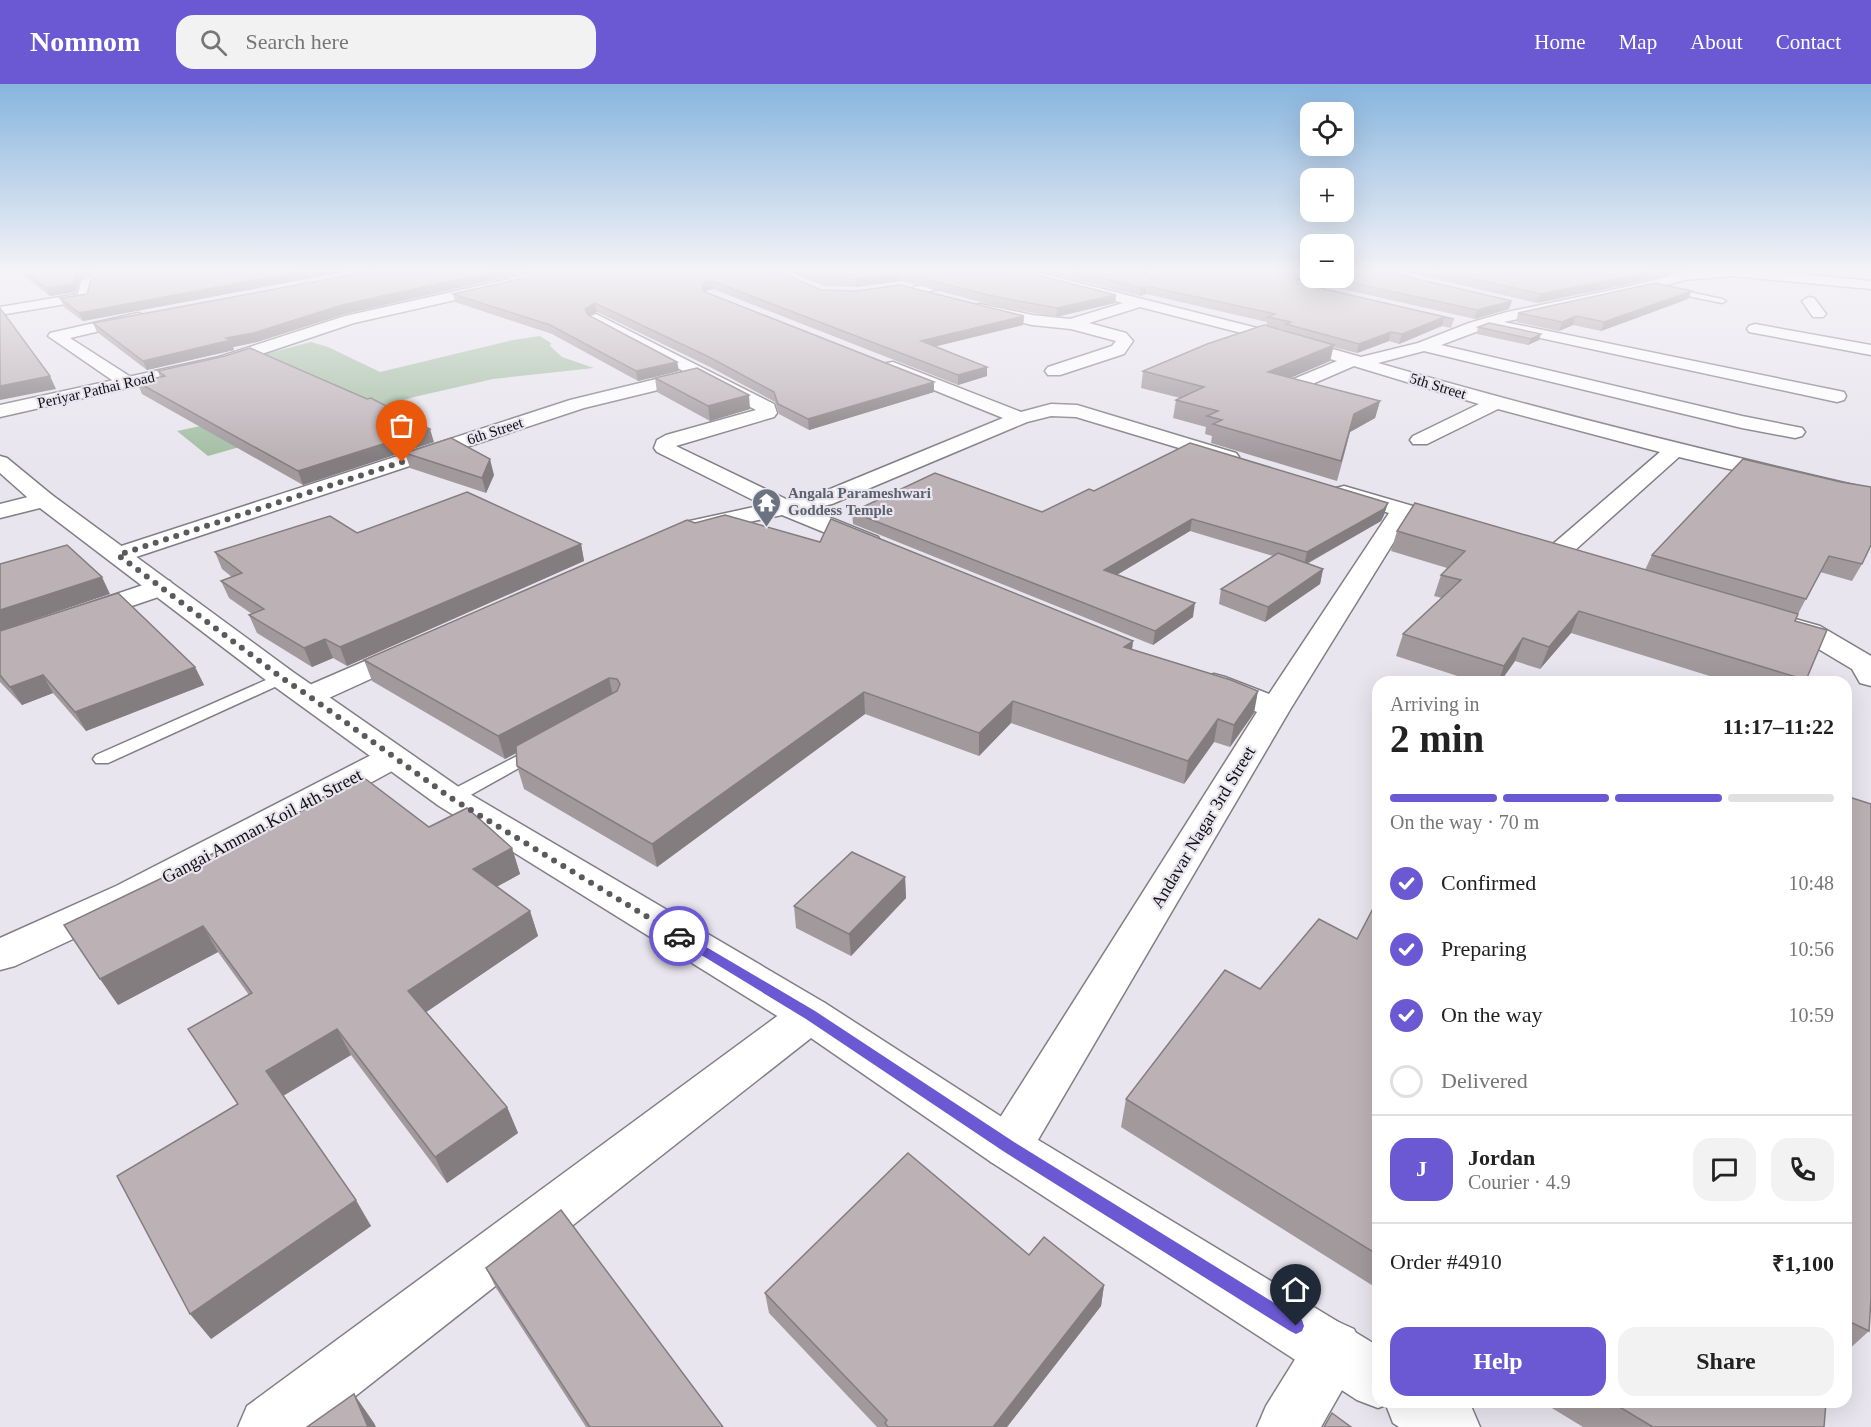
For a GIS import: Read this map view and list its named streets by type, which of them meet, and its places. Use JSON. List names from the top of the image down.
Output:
{
  "streets": {
    "street": [
      "5th Street",
      "Periyar Pathai Road",
      "6th Street",
      "Gangai Amman Koil 4th Street",
      "Andavar Nagar 3rd Street"
    ]
  },
  "places": {
    "temple": ["Angala Parameshwari Goddess Temple"]
  },
  "page": {
    "header": "Nomnom",
    "search": "Search here",
    "nav": [
      "Home",
      "Map",
      "About",
      "Contact"
    ],
    "map_buttons": ["+", "−"],
    "heading": ["2 min", "Arriving in", "11:17–11:22"],
    "panel": [
      "Jordan",
      "Courier · 4.9",
      "Order #4910",
      "₹1,100"
    ],
    "bar": "On the way · 70 m",
    "list": [
      ["Confirmed", "10:48"],
      ["Preparing", "10:56"],
      ["On the way", "10:59"],
      "Delivered"
    ],
    "round": "J",
    "buttons": ["Help", "Share"]
  }
}
